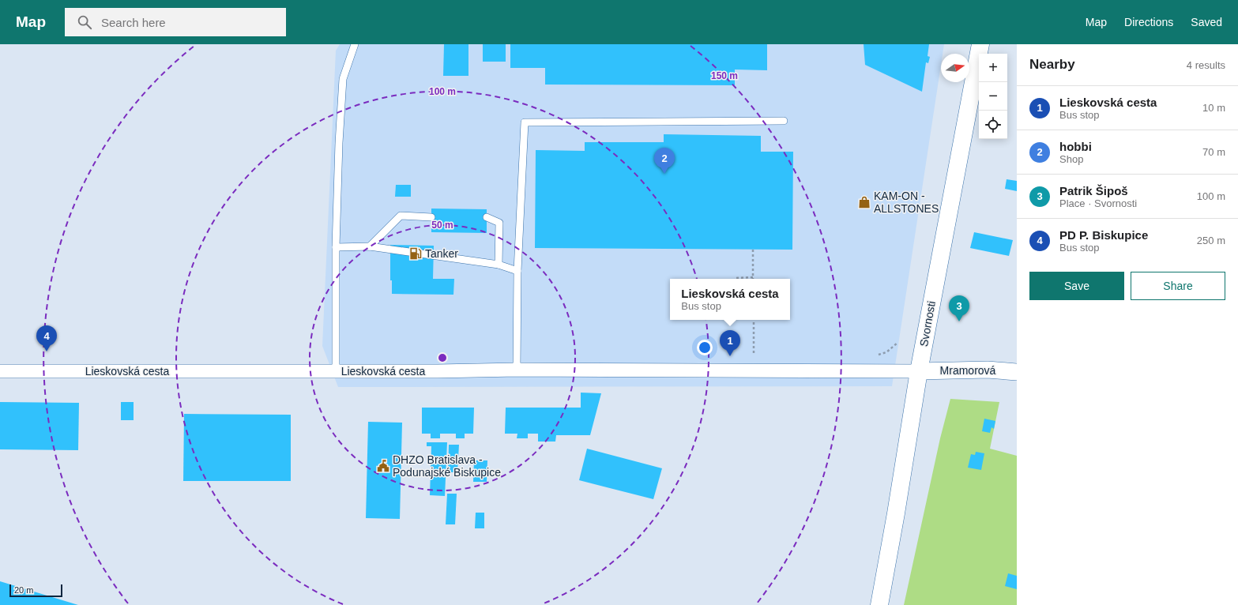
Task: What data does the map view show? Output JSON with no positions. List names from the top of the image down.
{
  "streets": {
    "main road": ["Svornosti"],
    "street": ["Mramorová", "Lieskovská cesta"]
  },
  "crossings": [
    ["Svornosti", "Mramorová"],
    ["Svornosti", "Lieskovská cesta"],
    ["Mramorová", "Lieskovská cesta"]
  ],
  "places": {
    "shop": ["KAM-ON - ALLSTONES"],
    "fuel station": ["Tanker"],
    "public building": ["DHZO Bratislava - Podunajské Biskupice"]
  },
  "scale_bar": "20 m",
  "north": "right",
  "page": {
    "header": "Map",
    "search": "Search here",
    "nav": ["Map", "Directions", "Saved"],
    "heading": ["Nearby", "4 results"],
    "map_buttons": ["+", "−"],
    "list": [
      {
        "mark": "1",
        "name": "Lieskovská cesta",
        "note": "Bus stop",
        "value": "10 m"
      },
      {
        "mark": "2",
        "name": "hobbi",
        "note": "Shop",
        "value": "70 m"
      },
      {
        "mark": "3",
        "name": "Patrik Šipoš",
        "note": "Place · Svornosti",
        "value": "100 m"
      },
      {
        "mark": "4",
        "name": "PD P. Biskupice",
        "note": "Bus stop",
        "value": "250 m"
      }
    ],
    "pins": [
      "2",
      "3",
      "4",
      "1"
    ],
    "buttons": ["Save", "Share"],
    "popup": ["Lieskovská cesta", "Bus stop"],
    "scale": "20 m"
  },
  "rings": ["150 m", "100 m", "50 m"]
}
